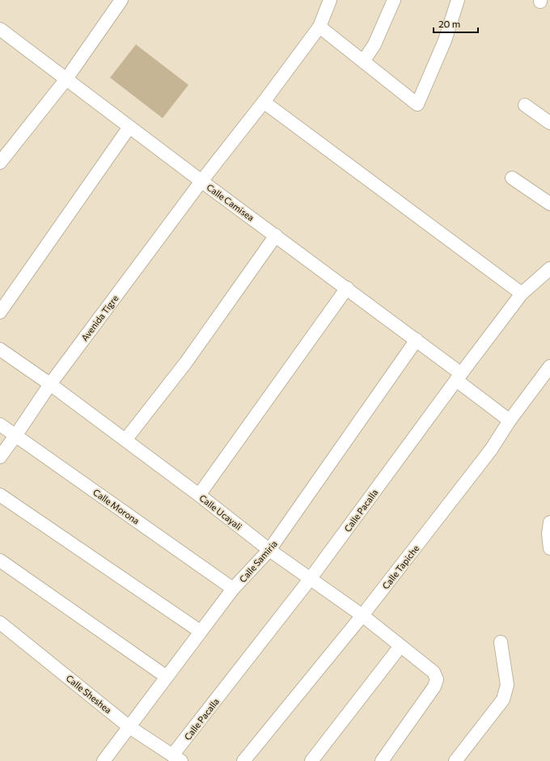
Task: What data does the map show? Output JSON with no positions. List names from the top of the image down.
{
  "streets": {
    "street": [
      "Calle Camisea",
      "Avenida Tigre",
      "Calle Morona",
      "Calle Pacalla",
      "Calle Ucayali",
      "Calle Samiria",
      "Calle Tapiche",
      "Calle Sheshea"
    ]
  },
  "crossings": [
    ["Calle Camisea", "Avenida Tigre"],
    ["Calle Camisea", "Calle Pacalla"],
    ["Calle Camisea", "Calle Samiria"],
    ["Calle Camisea", "Calle Tapiche"],
    ["Avenida Tigre", "Calle Morona"],
    ["Avenida Tigre", "Calle Ucayali"],
    ["Calle Morona", "Calle Samiria"],
    ["Calle Pacalla", "Calle Ucayali"],
    ["Calle Pacalla", "Calle Sheshea"],
    ["Calle Ucayali", "Calle Samiria"],
    ["Calle Ucayali", "Calle Tapiche"],
    ["Calle Samiria", "Calle Sheshea"]
  ],
  "scale_bar": "20 m"
}
